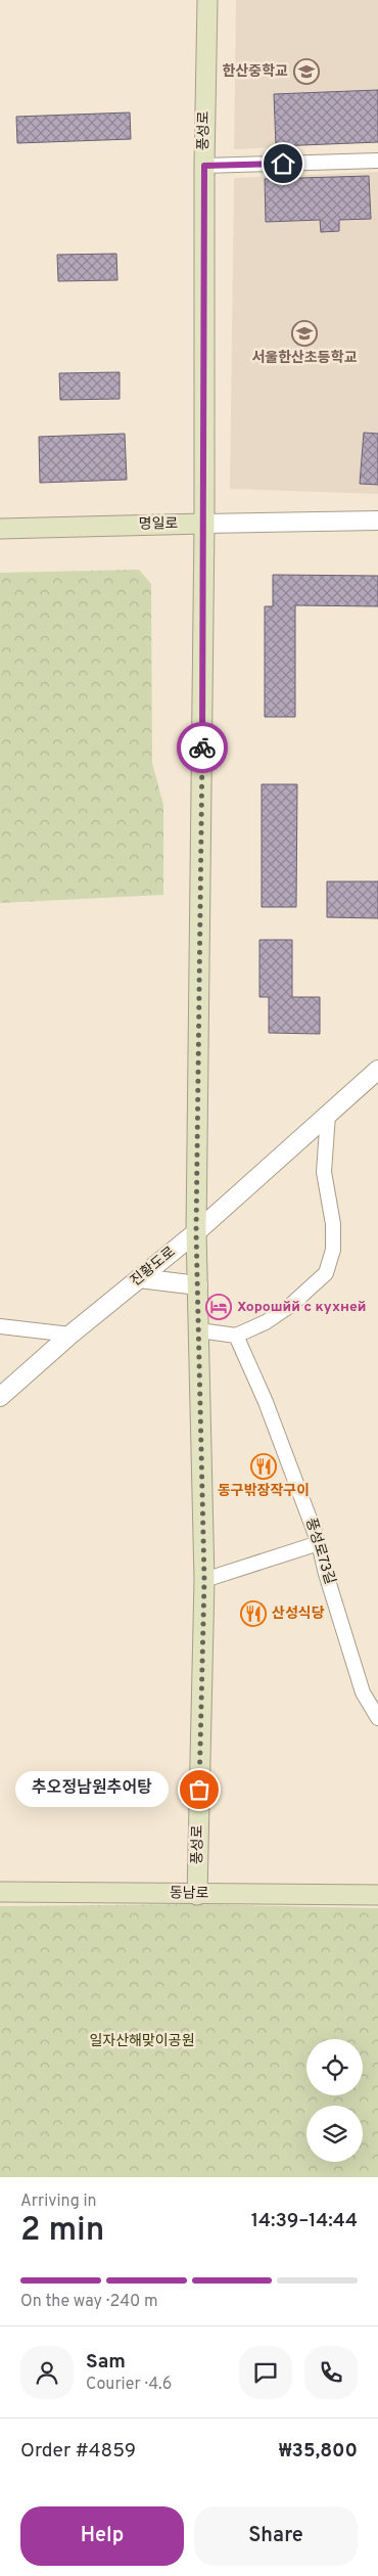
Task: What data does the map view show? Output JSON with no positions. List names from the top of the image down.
{
  "streets": {
    "main road": ["풍성로", "명일로", "동남로"],
    "street": ["진황도로", "풍성로73길"]
  },
  "crossings": [
    ["풍성로", "명일로"],
    ["풍성로", "진황도로"],
    ["풍성로", "동남로"]
  ],
  "parks": ["일자산해맞이공원"],
  "places": {
    "school or university": ["한산중학교", "서울한산초등학교"],
    "hotel": ["Хорошйй с кухней"],
    "restaurant": ["동구밖장작구이", "산성식당"],
    "other": ["추오정남원추어탕"]
  },
  "page": {
    "bubble": "추오정남원추어탕",
    "heading": ["2 min", "Arriving in", "14:39–14:44"],
    "panel": [
      "Sam",
      "Courier · 4.6",
      "Order #4859",
      "₩35,800"
    ],
    "bar": "On the way · 240 m",
    "buttons": ["Help", "Share"]
  }
}
